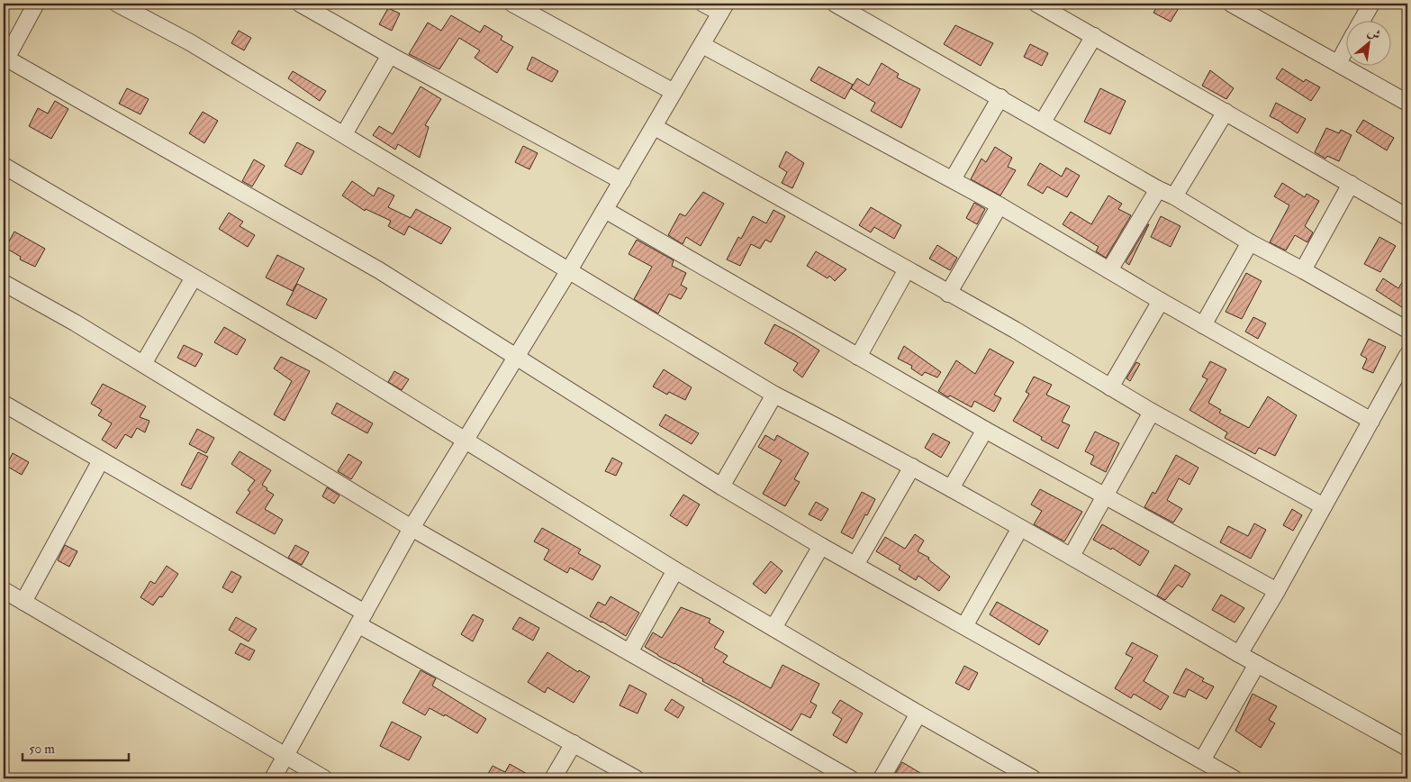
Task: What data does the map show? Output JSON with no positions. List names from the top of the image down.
{
  "scale_bar": "50 m",
  "north": "top right"
}
